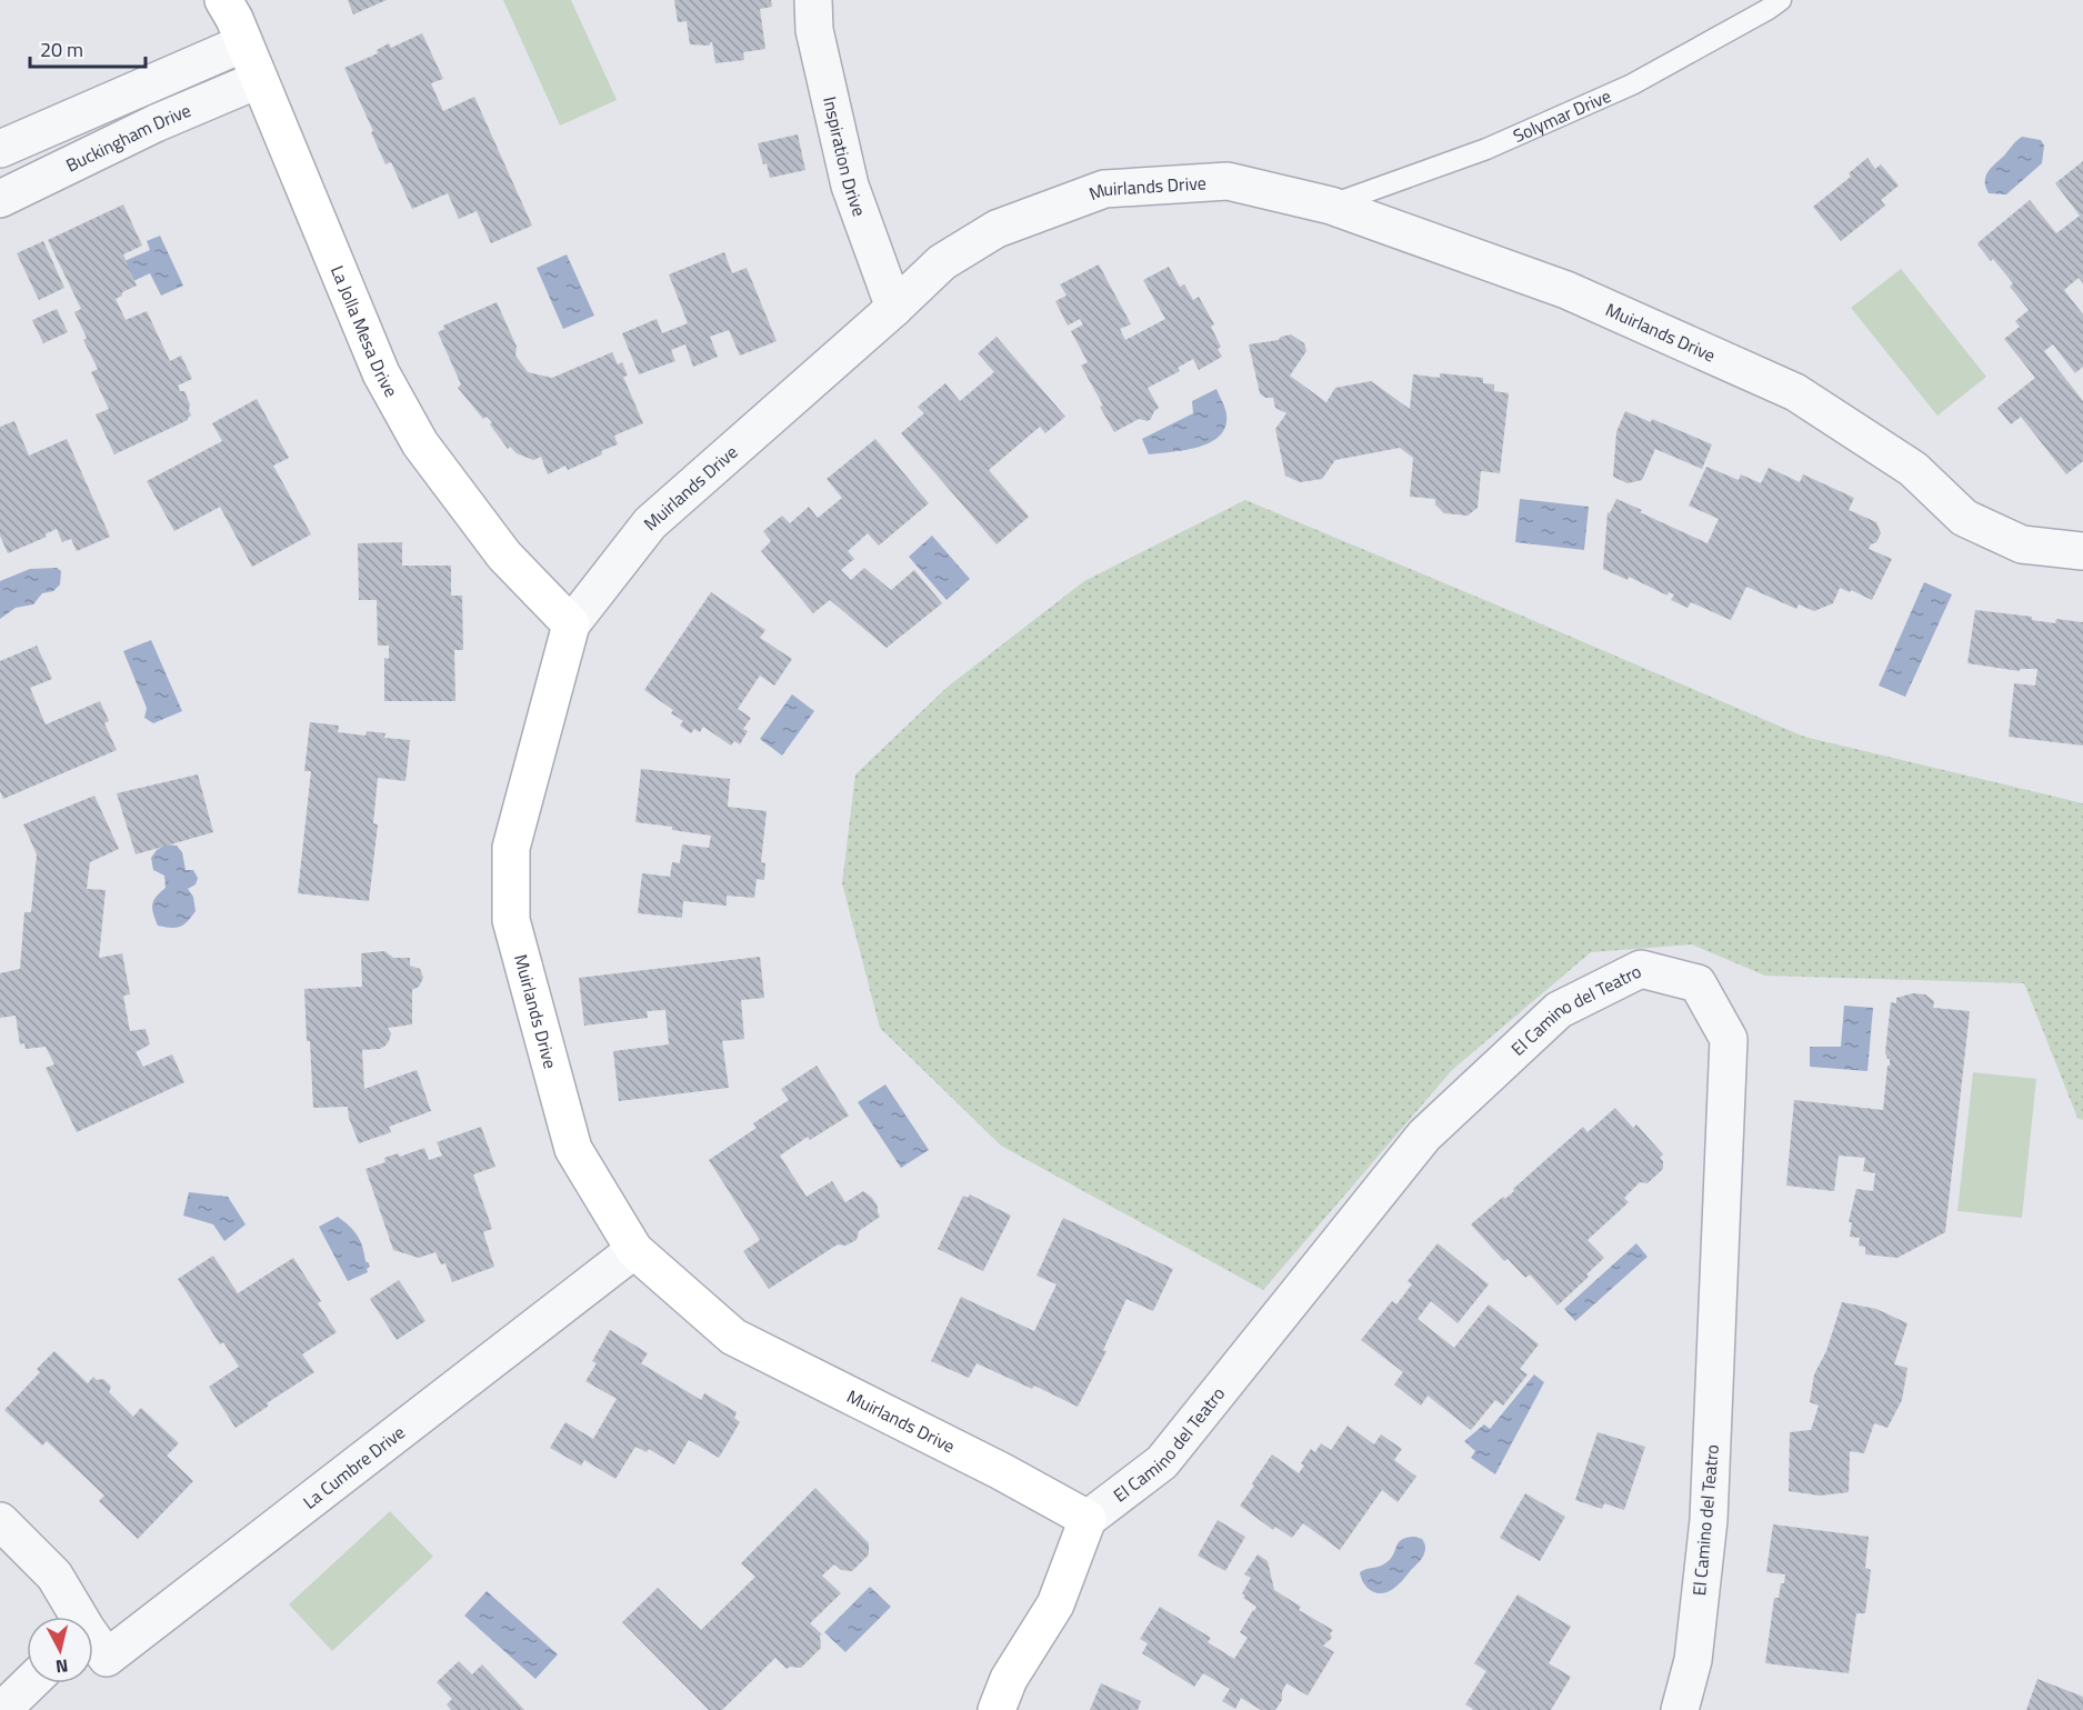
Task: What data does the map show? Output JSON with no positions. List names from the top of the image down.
{
  "streets": {
    "street": [
      "Buckingham Drive",
      "Inspiration Drive",
      "Muirlands Drive",
      "La Jolla Mesa Drive",
      "El Camino del Teatro",
      "La Cumbre Drive"
    ],
    "lane": ["Solymar Drive"]
  },
  "crossings": [
    ["Solymar Drive", "Muirlands Drive"],
    ["Buckingham Drive", "La Jolla Mesa Drive"],
    ["Inspiration Drive", "Muirlands Drive"],
    ["Muirlands Drive", "La Jolla Mesa Drive"],
    ["Muirlands Drive", "El Camino del Teatro"],
    ["Muirlands Drive", "La Cumbre Drive"]
  ],
  "scale_bar": "20 m",
  "north": "bottom"
}
